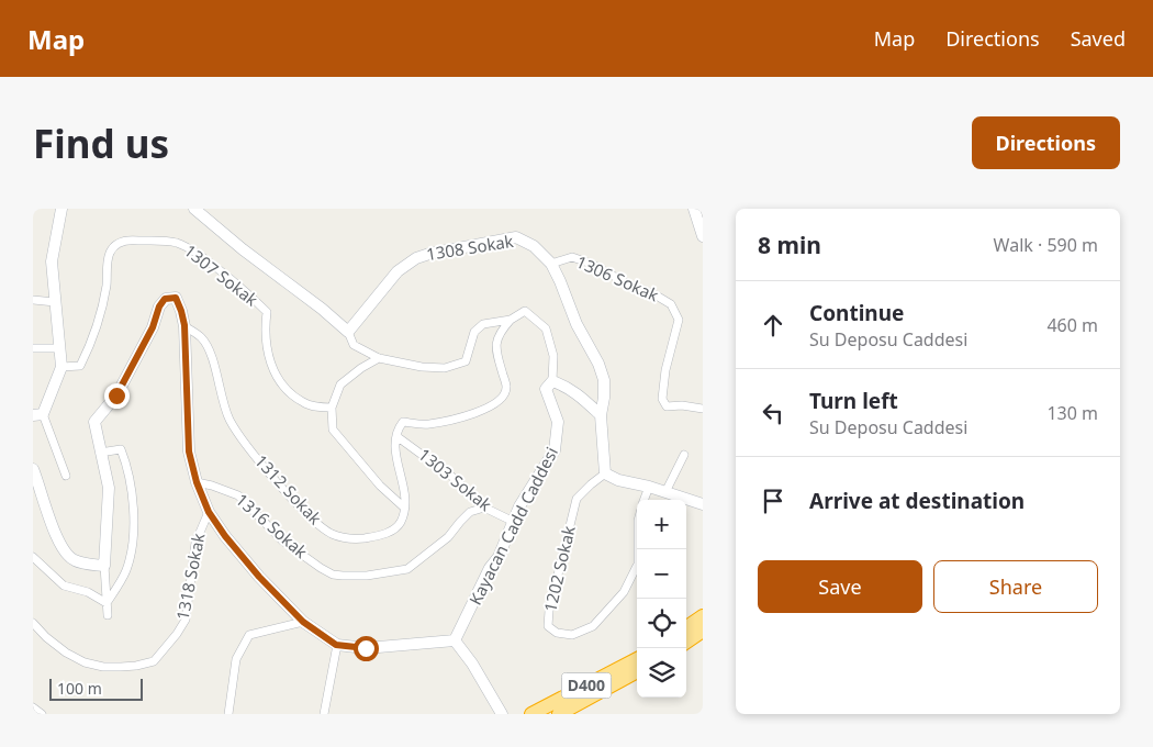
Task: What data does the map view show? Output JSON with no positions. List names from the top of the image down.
{
  "streets": {
    "highway": ["D400"],
    "street": [
      "1308 Sokak",
      "1307 Sokak",
      "1306 Sokak",
      "1303 Sokak",
      "1312 Sokak",
      "1316 Sokak",
      "Kayacan Cadd Caddesi",
      "1202 Sokak",
      "1318 Sokak"
    ]
  },
  "crossings": [
    ["1308 Sokak", "1306 Sokak"],
    ["1303 Sokak", "1316 Sokak"],
    ["1303 Sokak", "Kayacan Cadd Caddesi"]
  ],
  "scale_bar": "100 m",
  "page": {
    "header": "Map",
    "nav": ["Map", "Directions", "Saved"],
    "buttons": [
      "Directions",
      ["Save", "Share"]
    ],
    "title": "Find us",
    "heading": ["8 min", "Walk · 590 m"],
    "list": [
      ["Continue", "Su Deposu Caddesi", "460 m"],
      ["Turn left", "Su Deposu Caddesi", "130 m"],
      "Arrive at destination"
    ],
    "map_buttons": ["+", "−"],
    "scale": "100 m"
  }
}
